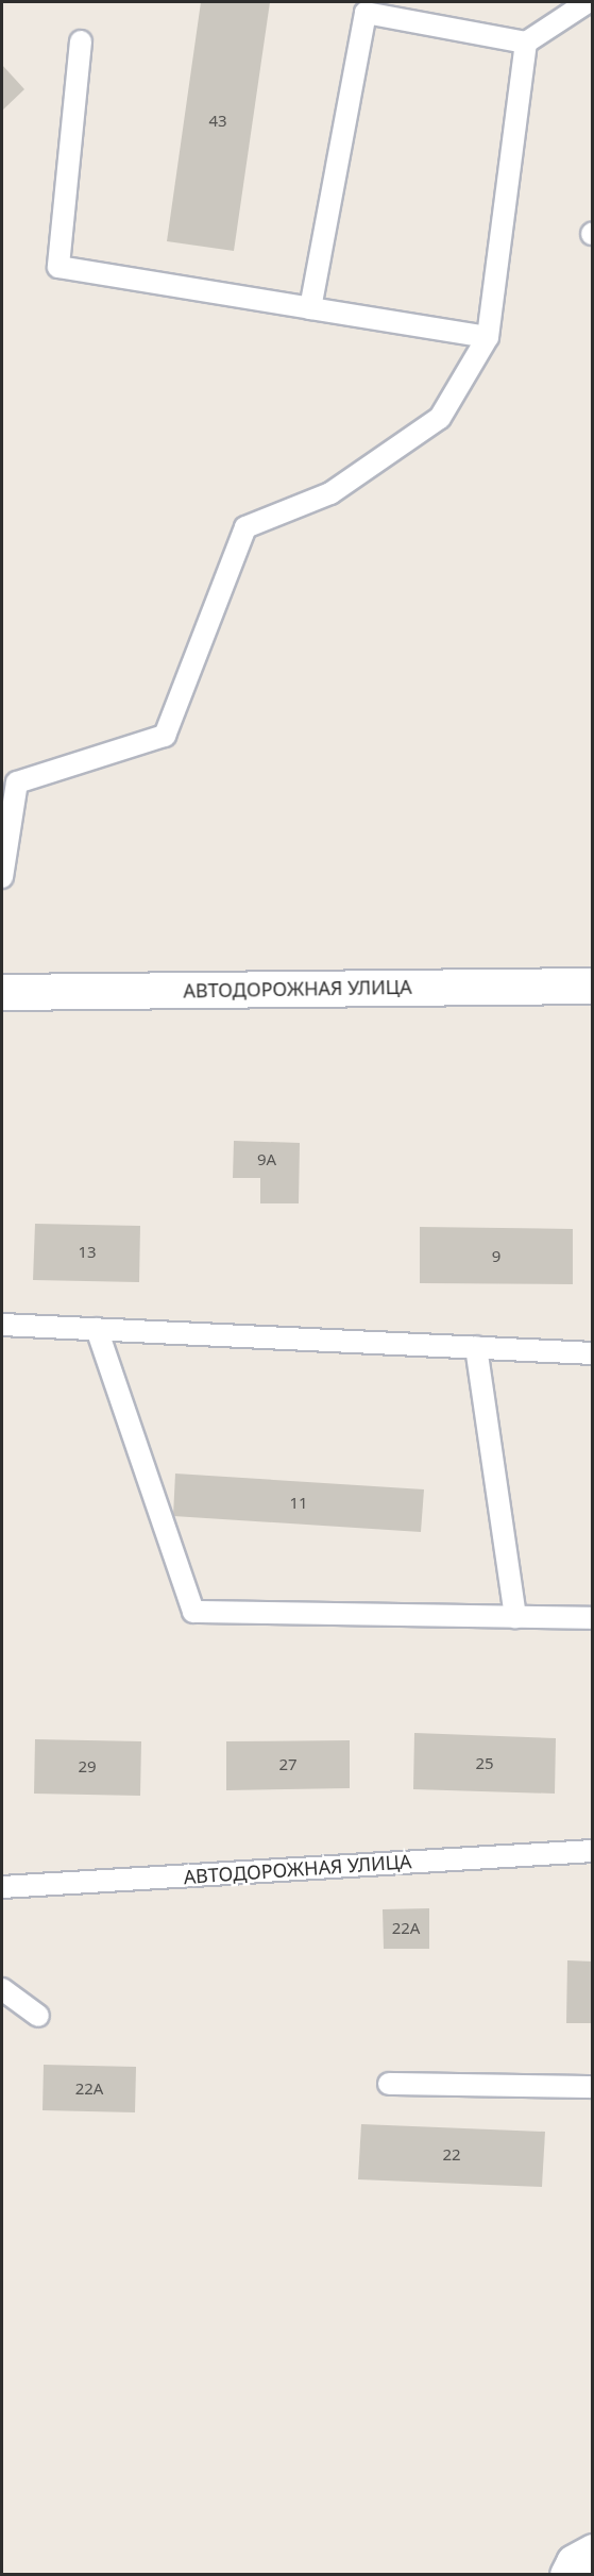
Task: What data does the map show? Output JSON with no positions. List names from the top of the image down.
{
  "streets": {
    "main road": ["АВТОДОРОЖНАЯ УЛИЦА"]
  },
  "house_numbers": [
    "43",
    "9А",
    "13",
    "9",
    "11",
    "25",
    "27",
    "29",
    "22А",
    "22А",
    "22"
  ]
}
